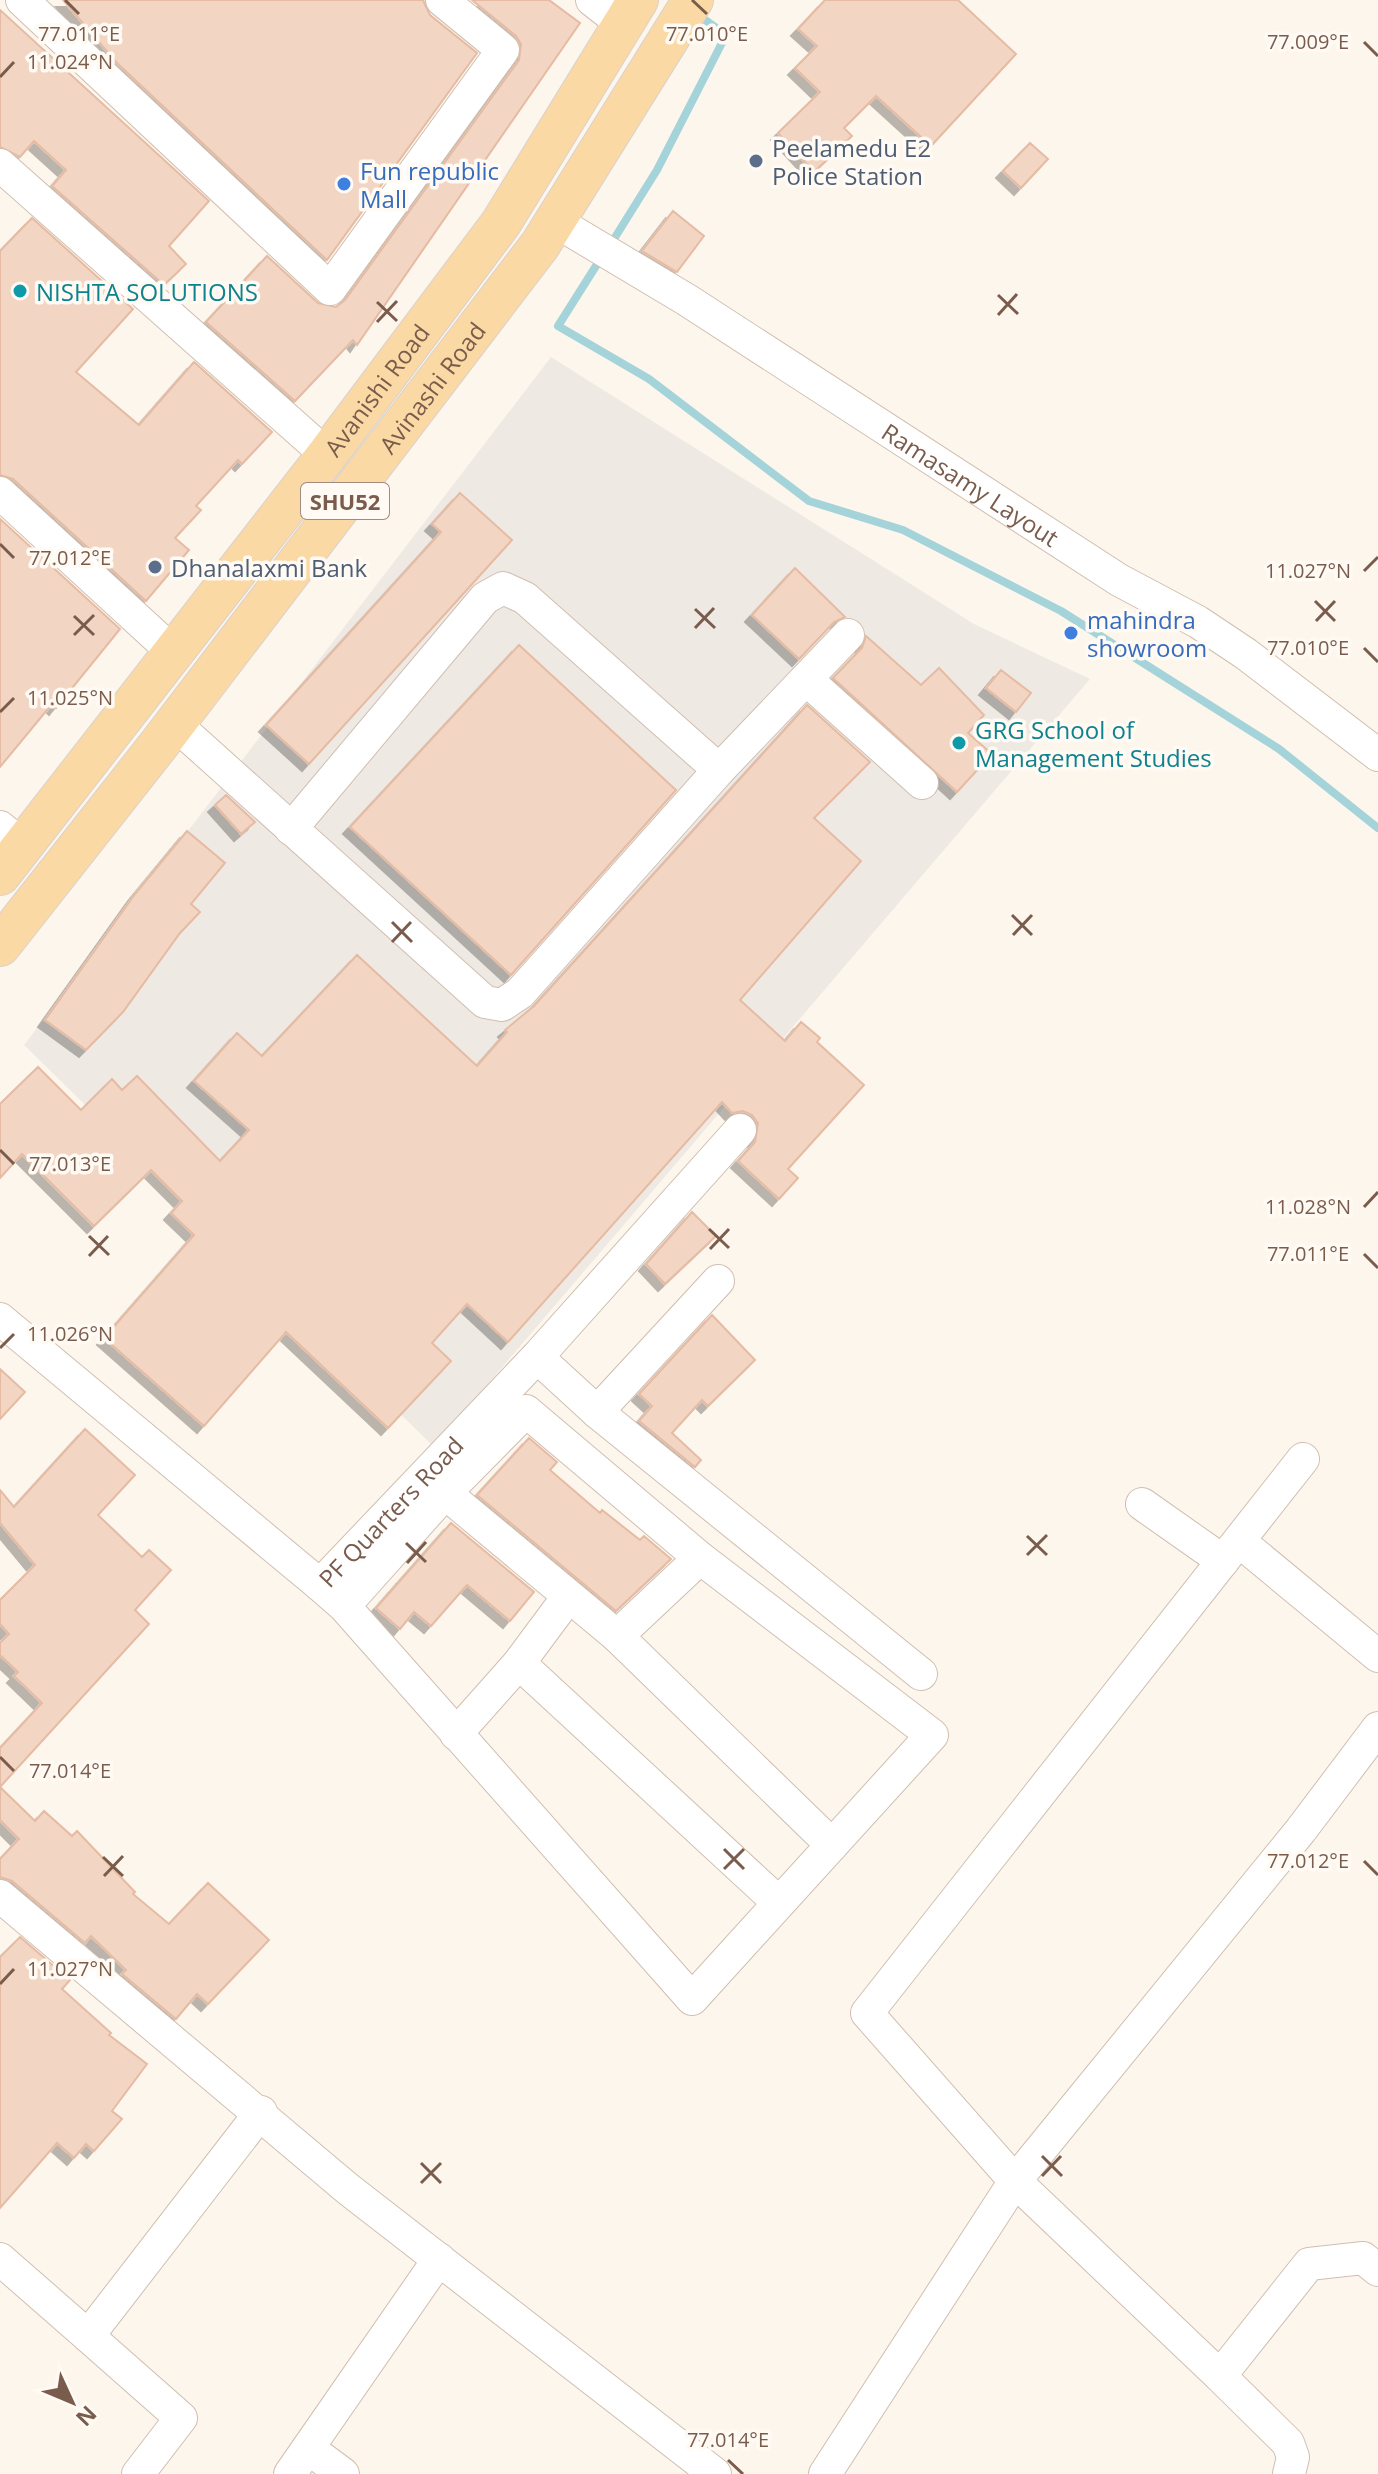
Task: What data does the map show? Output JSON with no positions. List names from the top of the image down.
{
  "streets": {
    "main road": ["Avinashi Road", "Avanishi Road", "SHU52"],
    "street": ["Ramasamy Layout", "PF Quarters Road"]
  },
  "crossings": [
    ["Avinashi Road", "Ramasamy Layout"]
  ],
  "places": [
    "Peelamedu E2 Police Station",
    "Fun republic Mall",
    "NISHTA SOLUTIONS",
    "Dhanalaxmi Bank",
    "mahindra showroom",
    "GRG School of Management Studies"
  ],
  "north": "bottom right",
  "coordinates": [
    "77.011°E",
    "77.010°E",
    "77.009°E",
    "11.024°N",
    "77.012°E",
    "11.027°N",
    "11.025°N",
    "77.013°E",
    "11.028°N",
    "11.026°N",
    "77.014°E"
  ]
}
